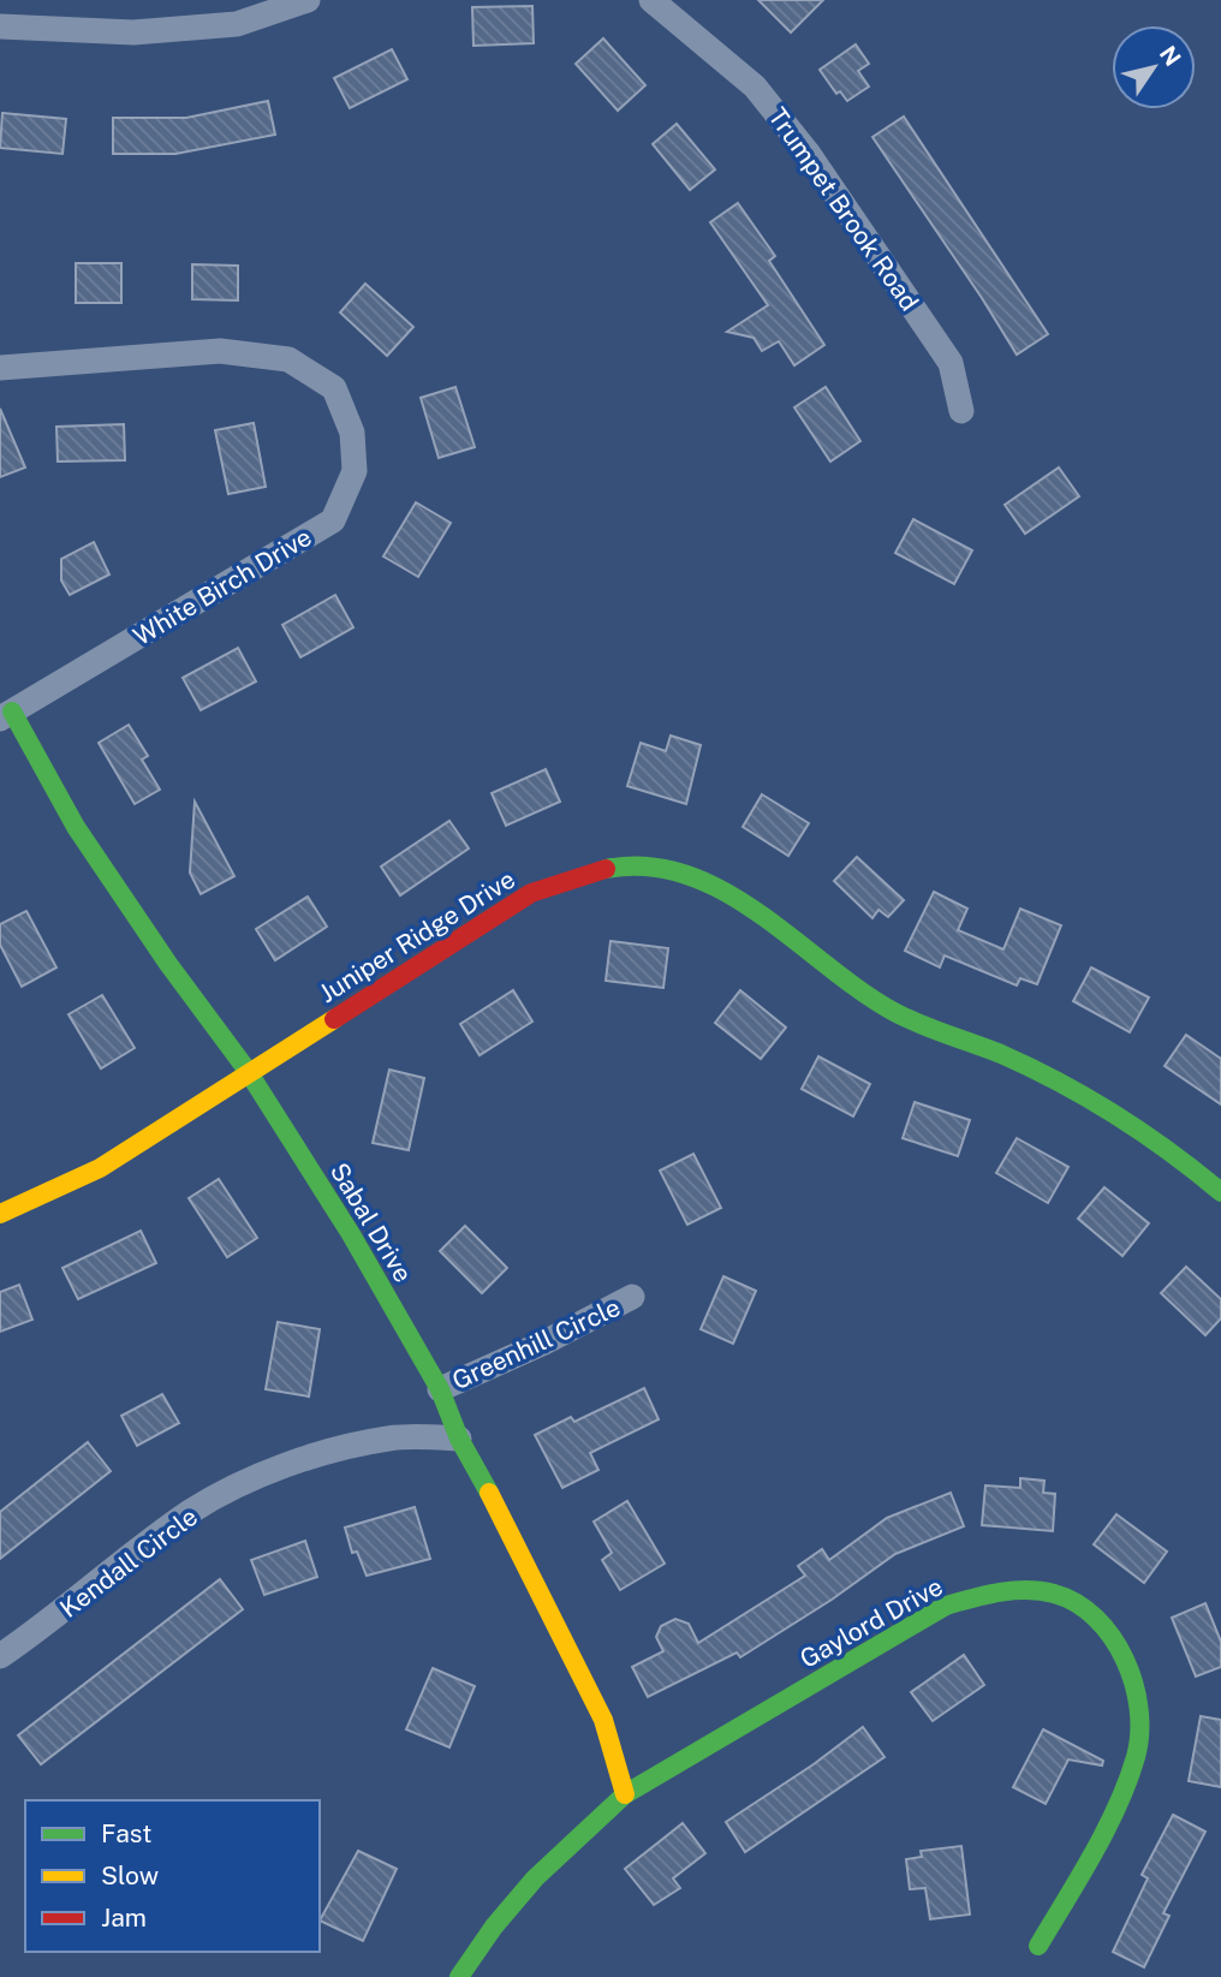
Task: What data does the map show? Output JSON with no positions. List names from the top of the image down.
{
  "streets": {
    "street": [
      "Trumpet Brook Road",
      "White Birch Drive",
      "Juniper Ridge Drive",
      "Sabal Drive",
      "Greenhill Circle",
      "Kendall Circle",
      "Gaylord Drive"
    ]
  },
  "crossings": [
    ["White Birch Drive", "Sabal Drive"],
    ["Juniper Ridge Drive", "Sabal Drive"],
    ["Sabal Drive", "Greenhill Circle"],
    ["Sabal Drive", "Kendall Circle"],
    ["Sabal Drive", "Gaylord Drive"]
  ],
  "legend": ["Fast", "Slow", "Jam"],
  "north": "top right"
}
